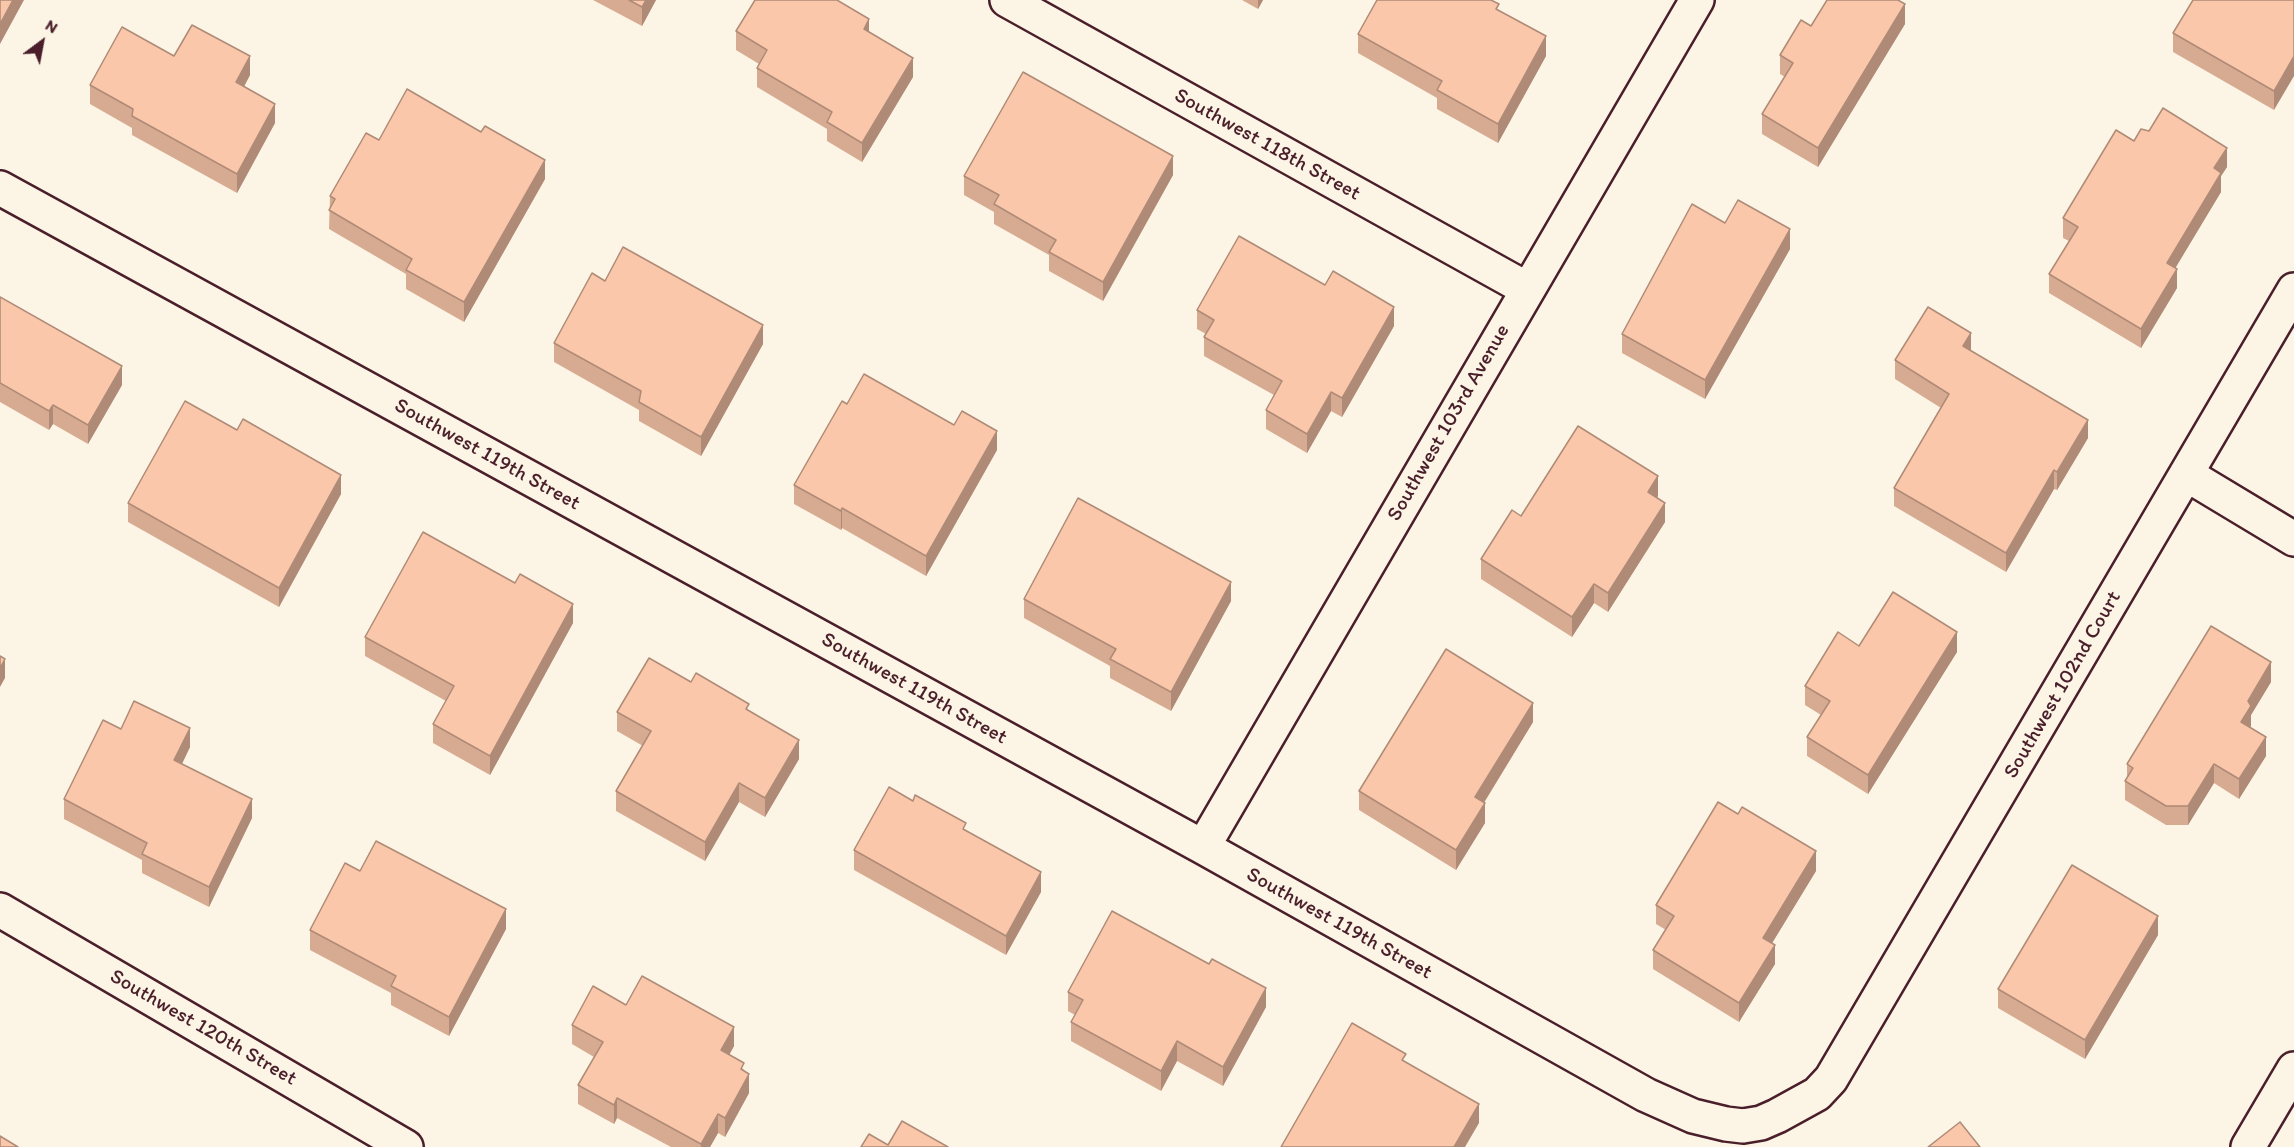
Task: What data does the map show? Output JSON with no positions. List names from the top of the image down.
{
  "streets": {
    "street": [
      "Southwest 118th Street",
      "Southwest 103rd Avenue",
      "Southwest 119th Street",
      "Southwest 102nd Court",
      "Southwest 120th Street"
    ]
  },
  "crossings": [
    ["Southwest 118th Street", "Southwest 103rd Avenue"],
    ["Southwest 103rd Avenue", "Southwest 119th Street"],
    ["Southwest 119th Street", "Southwest 102nd Court"]
  ],
  "north": "top right"
}
